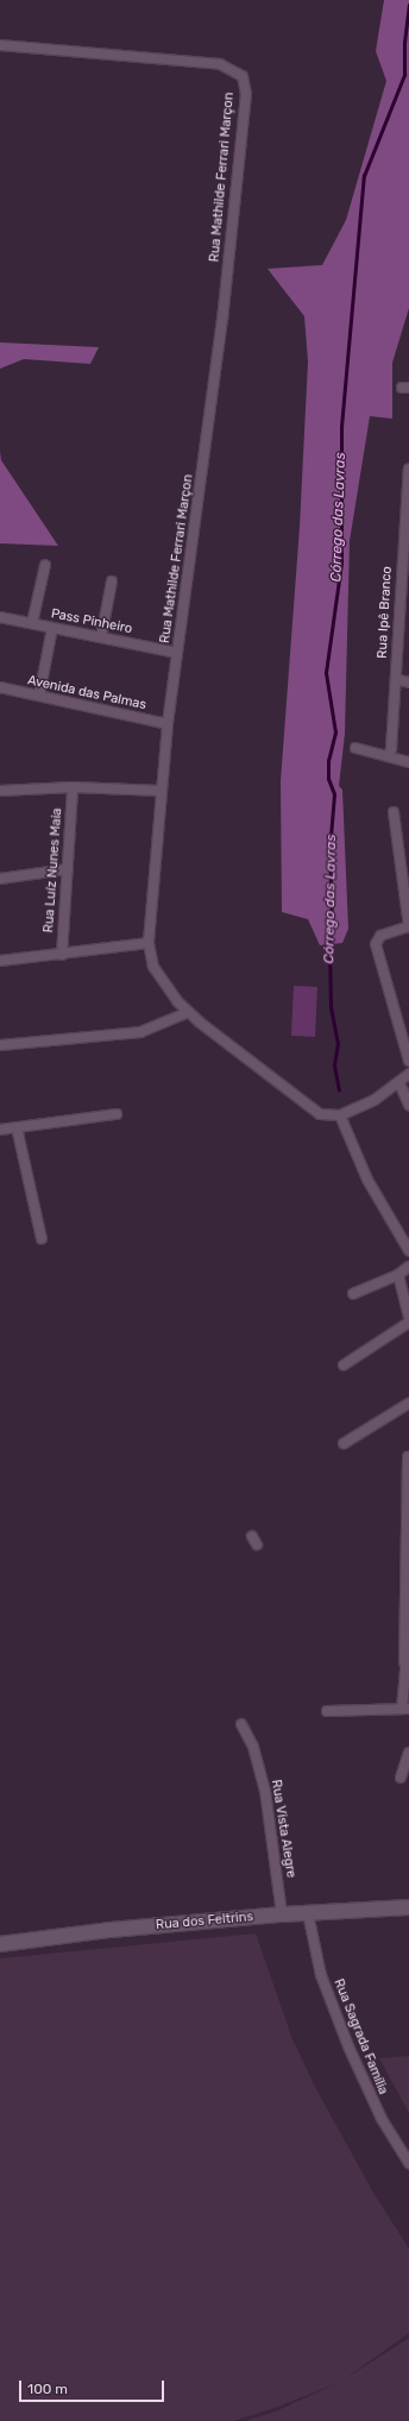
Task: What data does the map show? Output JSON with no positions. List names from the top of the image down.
{
  "streets": {
    "street": [
      "Rua Mathilde Ferrari Marçon",
      "Rua Ipê Branco",
      "Pass Pinheiro",
      "Avenida das Palmas",
      "Rua Luíz Nunes Maia",
      "Rua Vista Alegre",
      "Rua dos Feltrins",
      "Rua Sagrada Família"
    ]
  },
  "crossings": [
    ["Rua Mathilde Ferrari Marçon", "Pass Pinheiro"],
    ["Rua Mathilde Ferrari Marçon", "Avenida das Palmas"],
    ["Rua Vista Alegre", "Rua dos Feltrins"],
    ["Rua dos Feltrins", "Rua Sagrada Família"]
  ],
  "water": ["Córrego das Lavras"],
  "scale_bar": "100 m"
}
